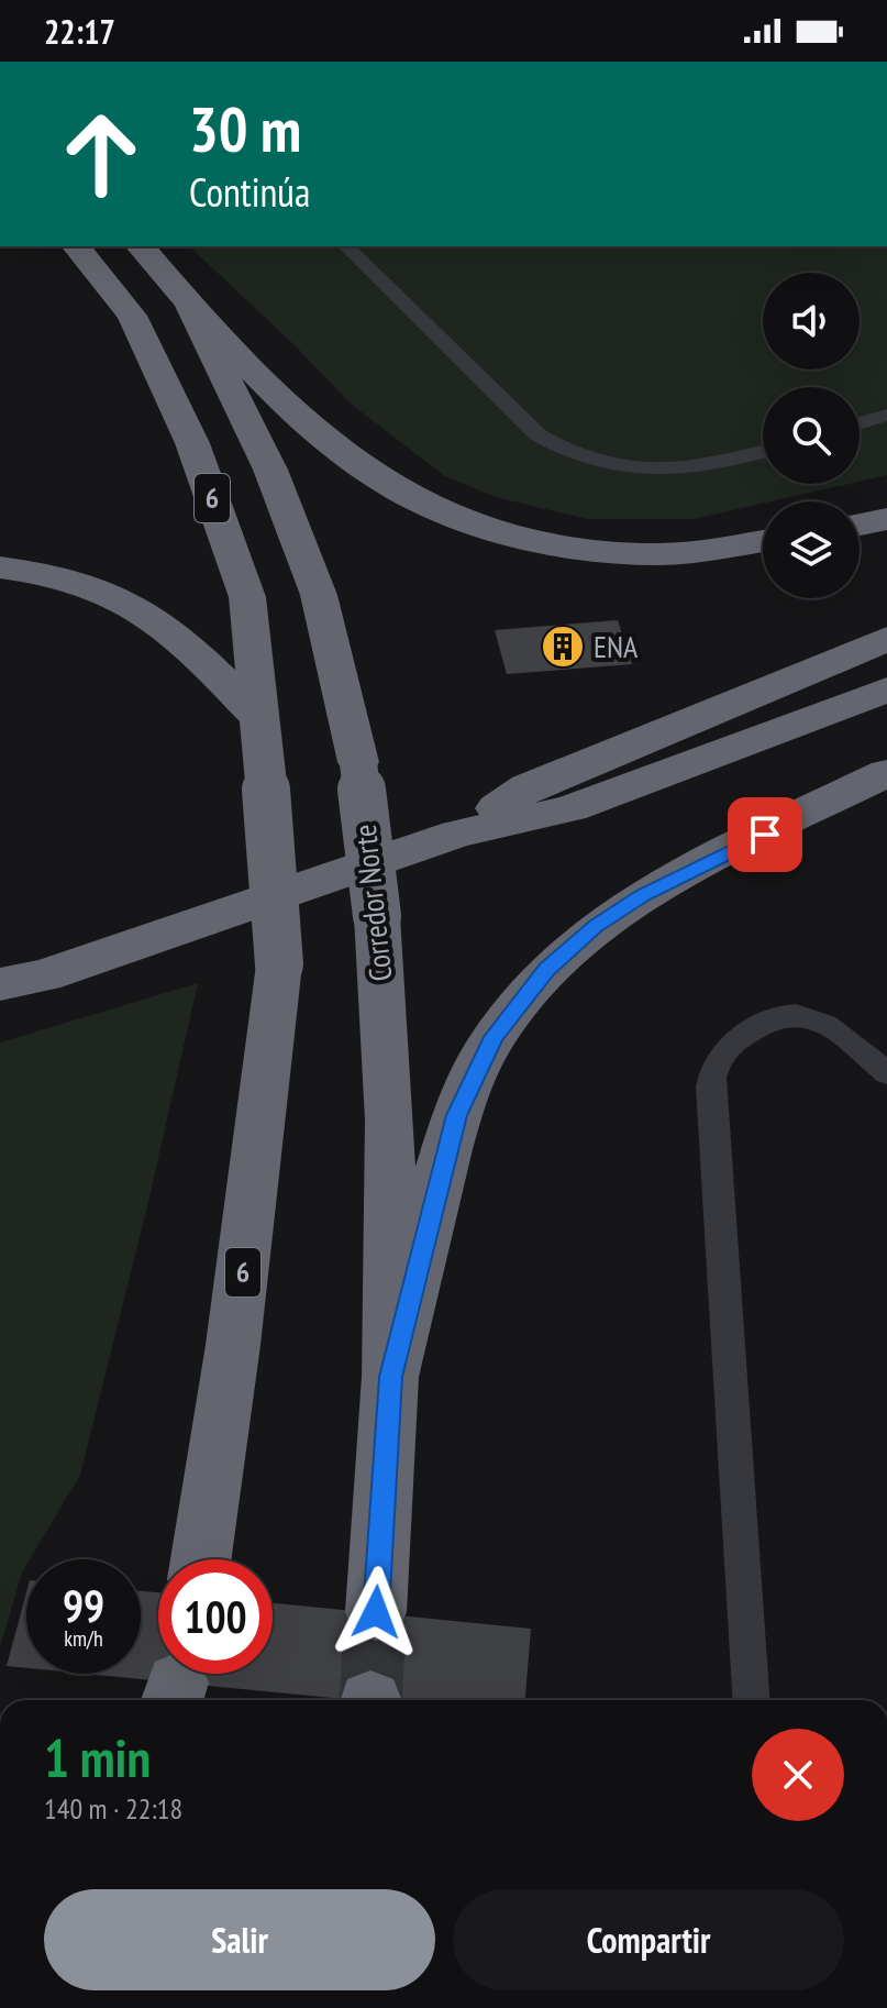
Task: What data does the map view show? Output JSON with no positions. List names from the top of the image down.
{
  "streets": {
    "highway": ["6", "Corredor Norte"]
  },
  "places": {
    "building": ["ENA"]
  },
  "page": {
    "status": "22:17",
    "turn": ["30 m", "Continúa"],
    "speed": "99 km/h",
    "limit": "100",
    "heading": ["1 min", "140 m · 22:18"],
    "buttons": ["Salir", "Compartir"]
  }
}
